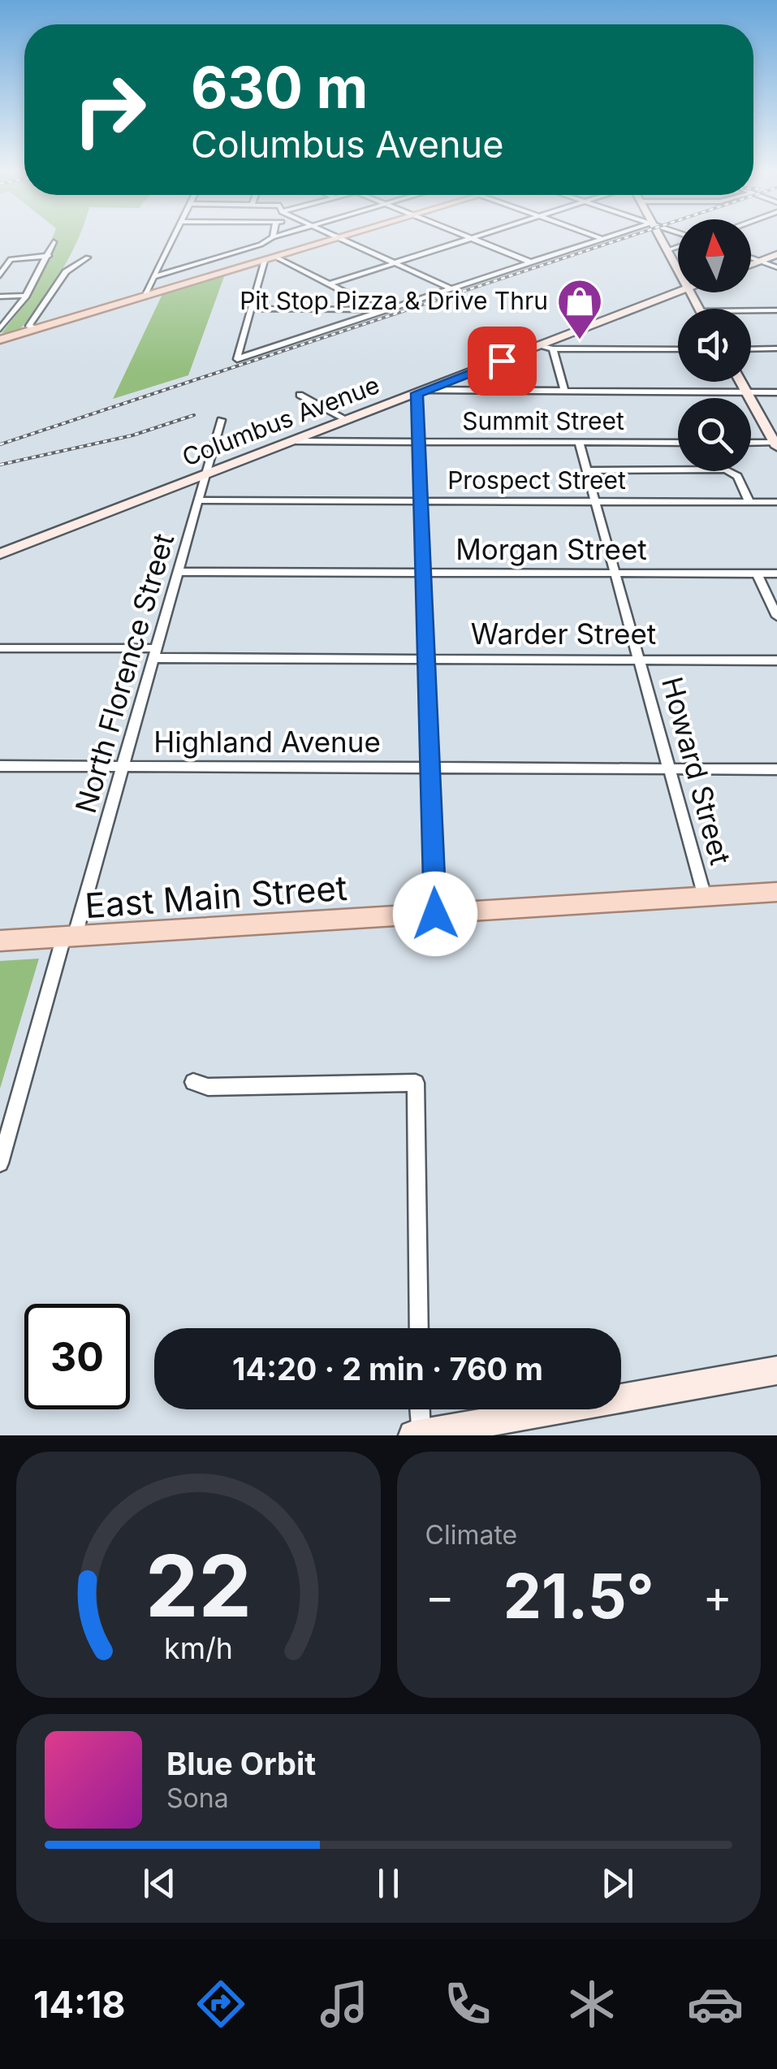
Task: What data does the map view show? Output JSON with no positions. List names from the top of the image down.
{
  "streets": {
    "main road": ["East Main Street"],
    "street": [
      "Columbus Avenue",
      "Summit Street",
      "Prospect Street",
      "Morgan Street",
      "Warder Street",
      "North Florence Street",
      "Highland Avenue",
      "Howard Street"
    ]
  },
  "crossings": [
    ["Columbus Avenue", "Summit Street"],
    ["Columbus Avenue", "North Florence Street"],
    ["Summit Street", "Howard Street"],
    ["Prospect Street", "North Florence Street"],
    ["Prospect Street", "Howard Street"],
    ["Morgan Street", "North Florence Street"],
    ["Morgan Street", "Howard Street"],
    ["Warder Street", "North Florence Street"],
    ["Warder Street", "Howard Street"],
    ["North Florence Street", "Highland Avenue"],
    ["North Florence Street", "East Main Street"],
    ["Highland Avenue", "Howard Street"],
    ["Howard Street", "East Main Street"]
  ],
  "places": {
    "shop": ["Pit Stop Pizza & Drive Thru"]
  },
  "north": "top",
  "page": {
    "turn": ["630 m", "Columbus Avenue"],
    "limit": "30",
    "trip": "14:20 · 2 min · 760 m",
    "tile": "Climate",
    "heat": ["−", "21.5°", "+"],
    "song": ["Blue Orbit", "Sona"],
    "tabs": "14:18",
    "gauge": ["22", "km/h"]
  }
}
